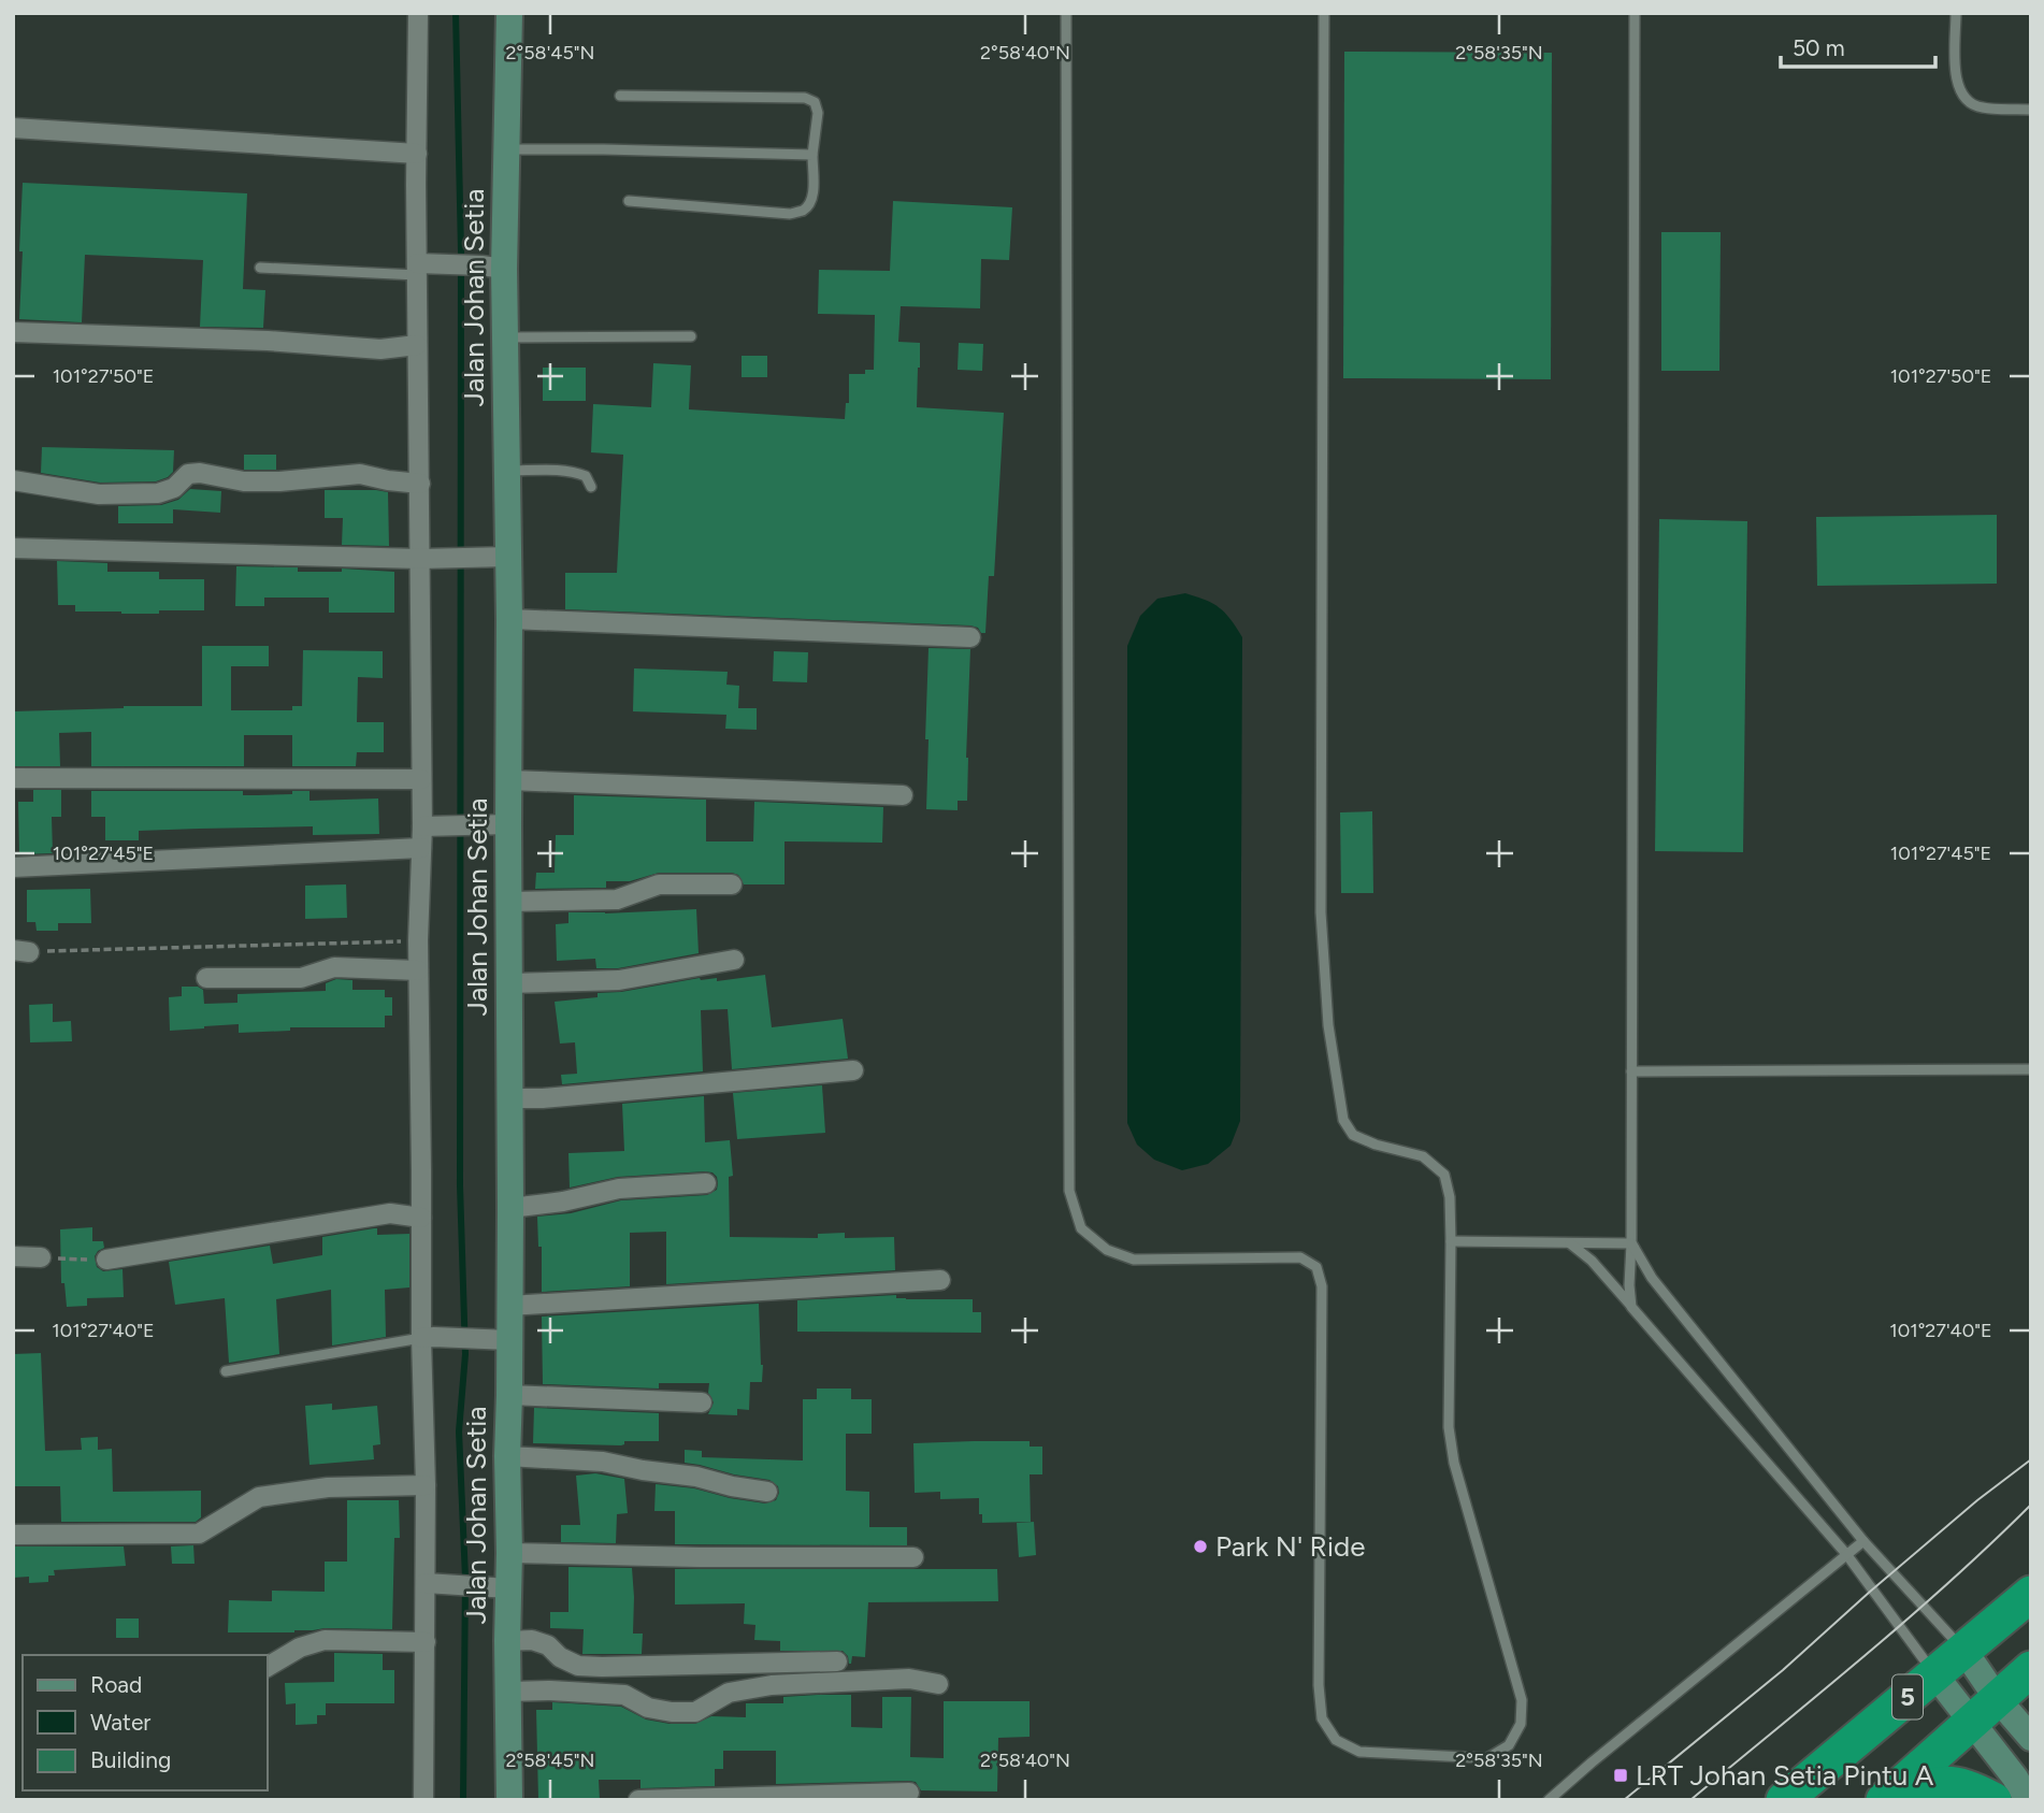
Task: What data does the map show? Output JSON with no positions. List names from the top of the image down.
{
  "streets": {
    "highway": ["5"],
    "main road": ["Jalan Johan Setia"]
  },
  "places": {
    "other": ["Park N' Ride"],
    "transit": ["LRT Johan Setia Pintu A"]
  },
  "legend": ["Road", "Water", "Building"],
  "scale_bar": "50 m",
  "coordinates": [
    "2°58'45\"N",
    "2°58'40\"N",
    "2°58'35\"N",
    "101°27'50\"E",
    "101°27'45\"E",
    "101°27'40\"E"
  ]
}
